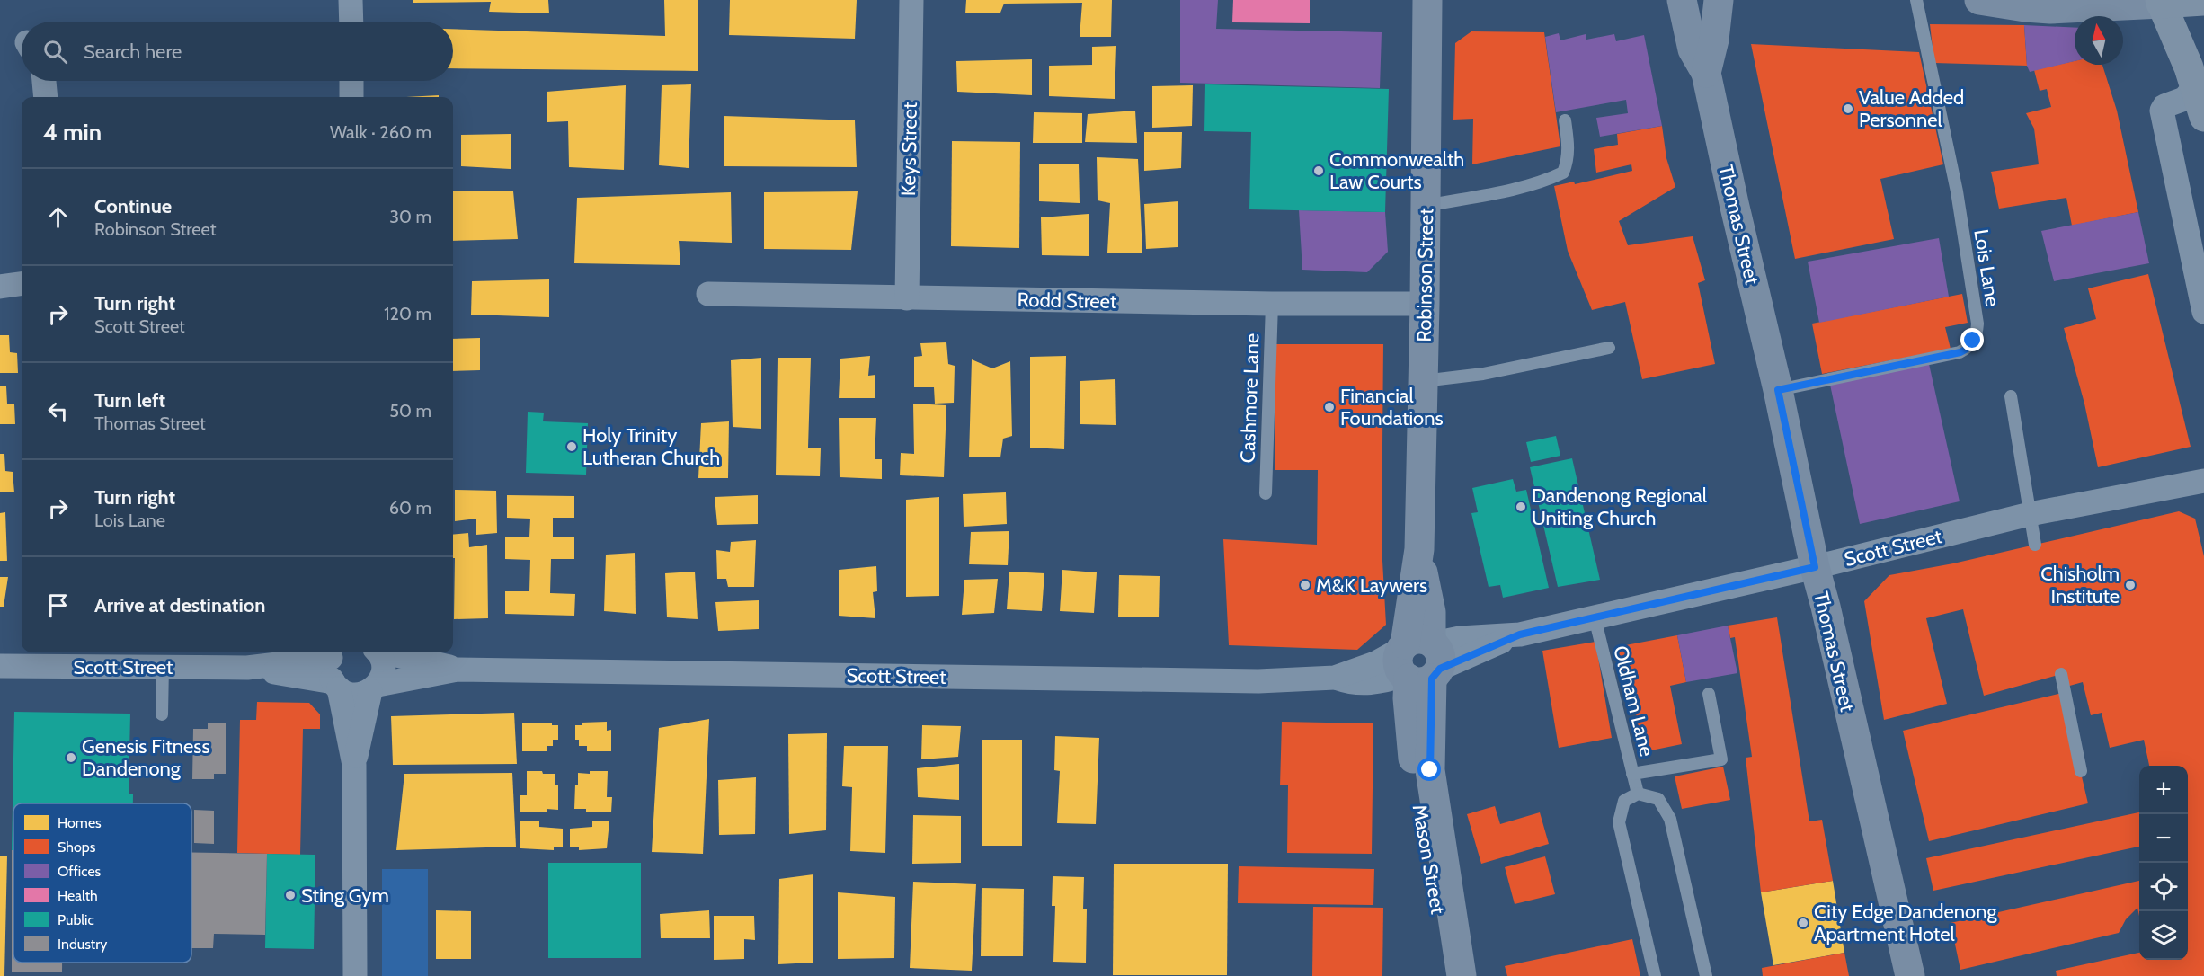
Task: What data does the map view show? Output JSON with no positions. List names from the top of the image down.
{
  "streets": {
    "street": [
      "Keys Street",
      "Thomas Street",
      "Robinson Street",
      "Rodd Street",
      "Scott Street",
      "Mason Street"
    ],
    "lane": ["Lois Lane", "Cashmore Lane", "Oldham Lane"]
  },
  "crossings": [
    ["Keys Street", "Rodd Street"],
    ["Thomas Street", "Lois Lane"],
    ["Thomas Street", "Scott Street"],
    ["Robinson Street", "Rodd Street"],
    ["Robinson Street", "Scott Street"],
    ["Robinson Street", "Mason Street"],
    ["Rodd Street", "Cashmore Lane"],
    ["Scott Street", "Oldham Lane"],
    ["Scott Street", "Mason Street"]
  ],
  "places": [
    "Value Added Personnel",
    "Commonwealth Law Courts",
    "Financial Foundations",
    "Holy Trinity Lutheran Church",
    "Dandenong Regional Uniting Church",
    "M&K Laywers",
    "Chisholm Institute",
    "Genesis Fitness Dandenong",
    "Sting Gym",
    "City Edge Dandenong Apartment Hotel"
  ],
  "legend": [
    "Homes",
    "Shops",
    "Offices",
    "Health",
    "Public",
    "Industry"
  ],
  "north": "top",
  "page": {
    "search": "Search here",
    "heading": ["4 min", "Walk · 260 m"],
    "list": [
      ["Continue", "Robinson Street", "30 m"],
      ["Turn right", "Scott Street", "120 m"],
      ["Turn left", "Thomas Street", "50 m"],
      ["Turn right", "Lois Lane", "60 m"],
      "Arrive at destination"
    ],
    "map_buttons": ["+", "−"]
  }
}
